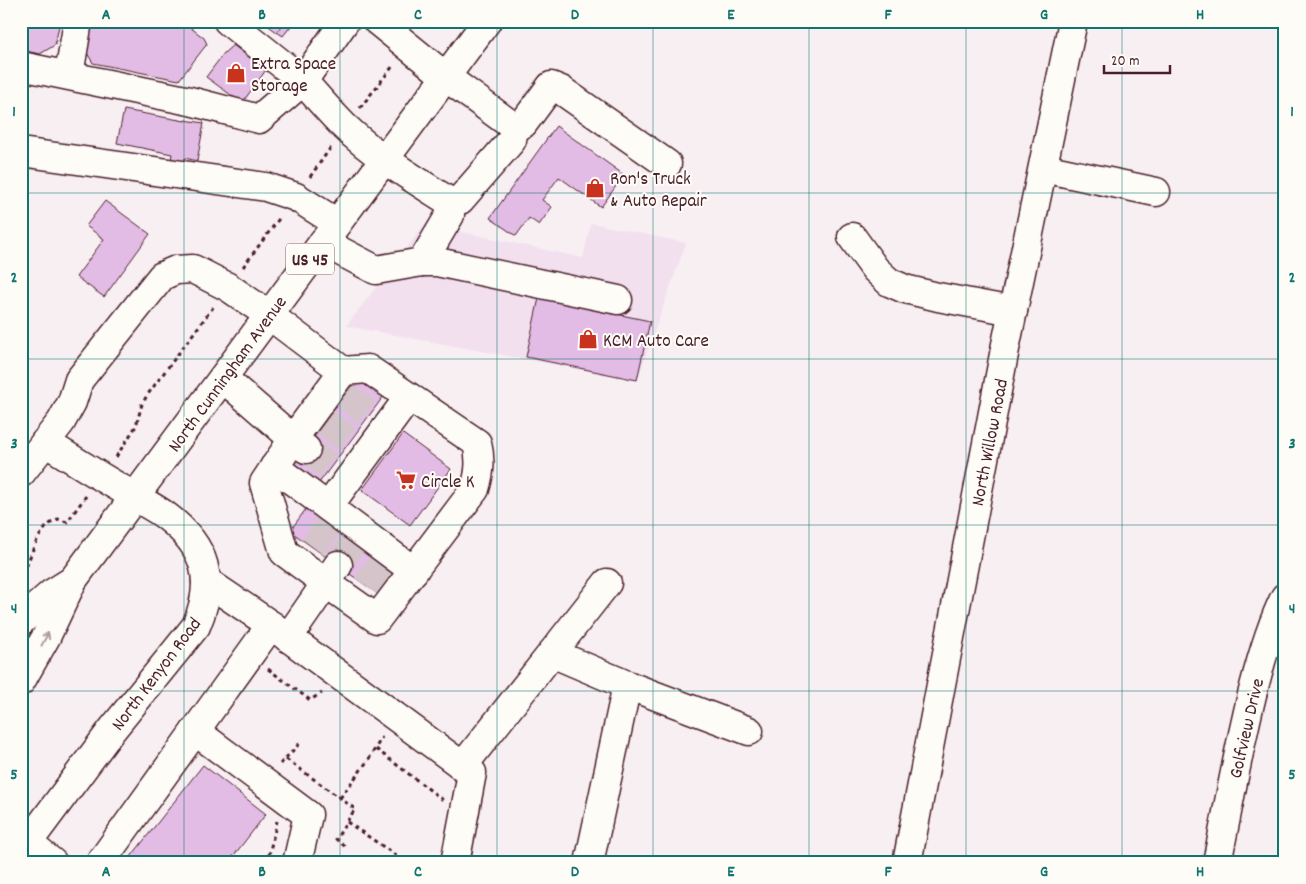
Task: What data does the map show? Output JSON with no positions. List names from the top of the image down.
{
  "streets": {
    "street": [
      "US 45",
      "North Cunningham Avenue",
      "North Willow Road",
      "North Kenyon Road",
      "Golfview Drive"
    ]
  },
  "crossings": [
    ["North Cunningham Avenue", "North Kenyon Road"]
  ],
  "places": {
    "shop": ["Extra Space Storage", "Ron's Truck & Auto Repair", "KCM Auto Care"],
    "supermarket": ["Circle K"]
  },
  "scale_bar": "20 m",
  "grid": {
    "columns": [
      "A",
      "B",
      "C",
      "D",
      "E",
      "F",
      "G",
      "H"
    ],
    "rows": [
      "1",
      "2",
      "3",
      "4",
      "5"
    ]
  }
}
